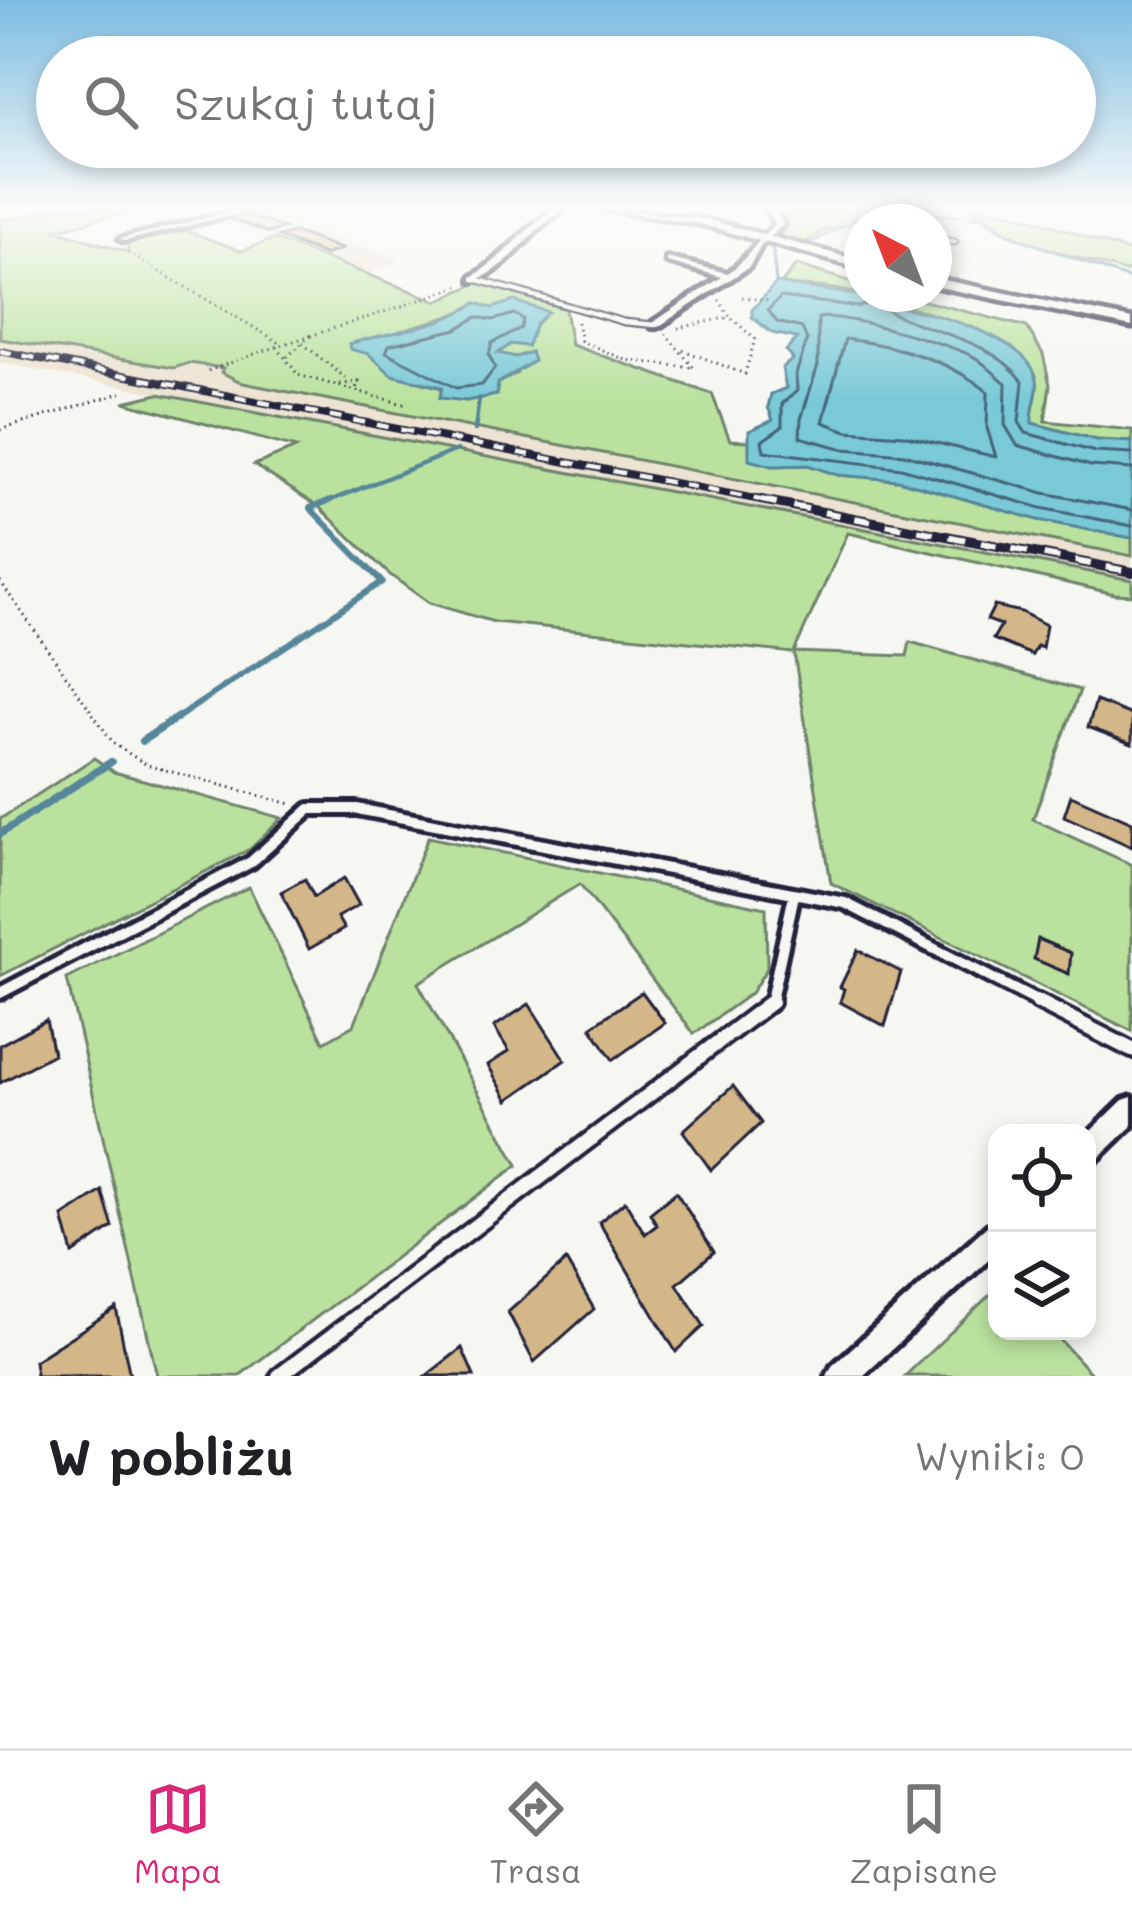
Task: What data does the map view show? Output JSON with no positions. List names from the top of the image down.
{
  "north": "top left",
  "page": {
    "search": "Szukaj tutaj",
    "heading": ["W pobliżu", "Wyniki: 0"],
    "nav": ["Mapa", "Trasa", "Zapisane"]
  }
}
